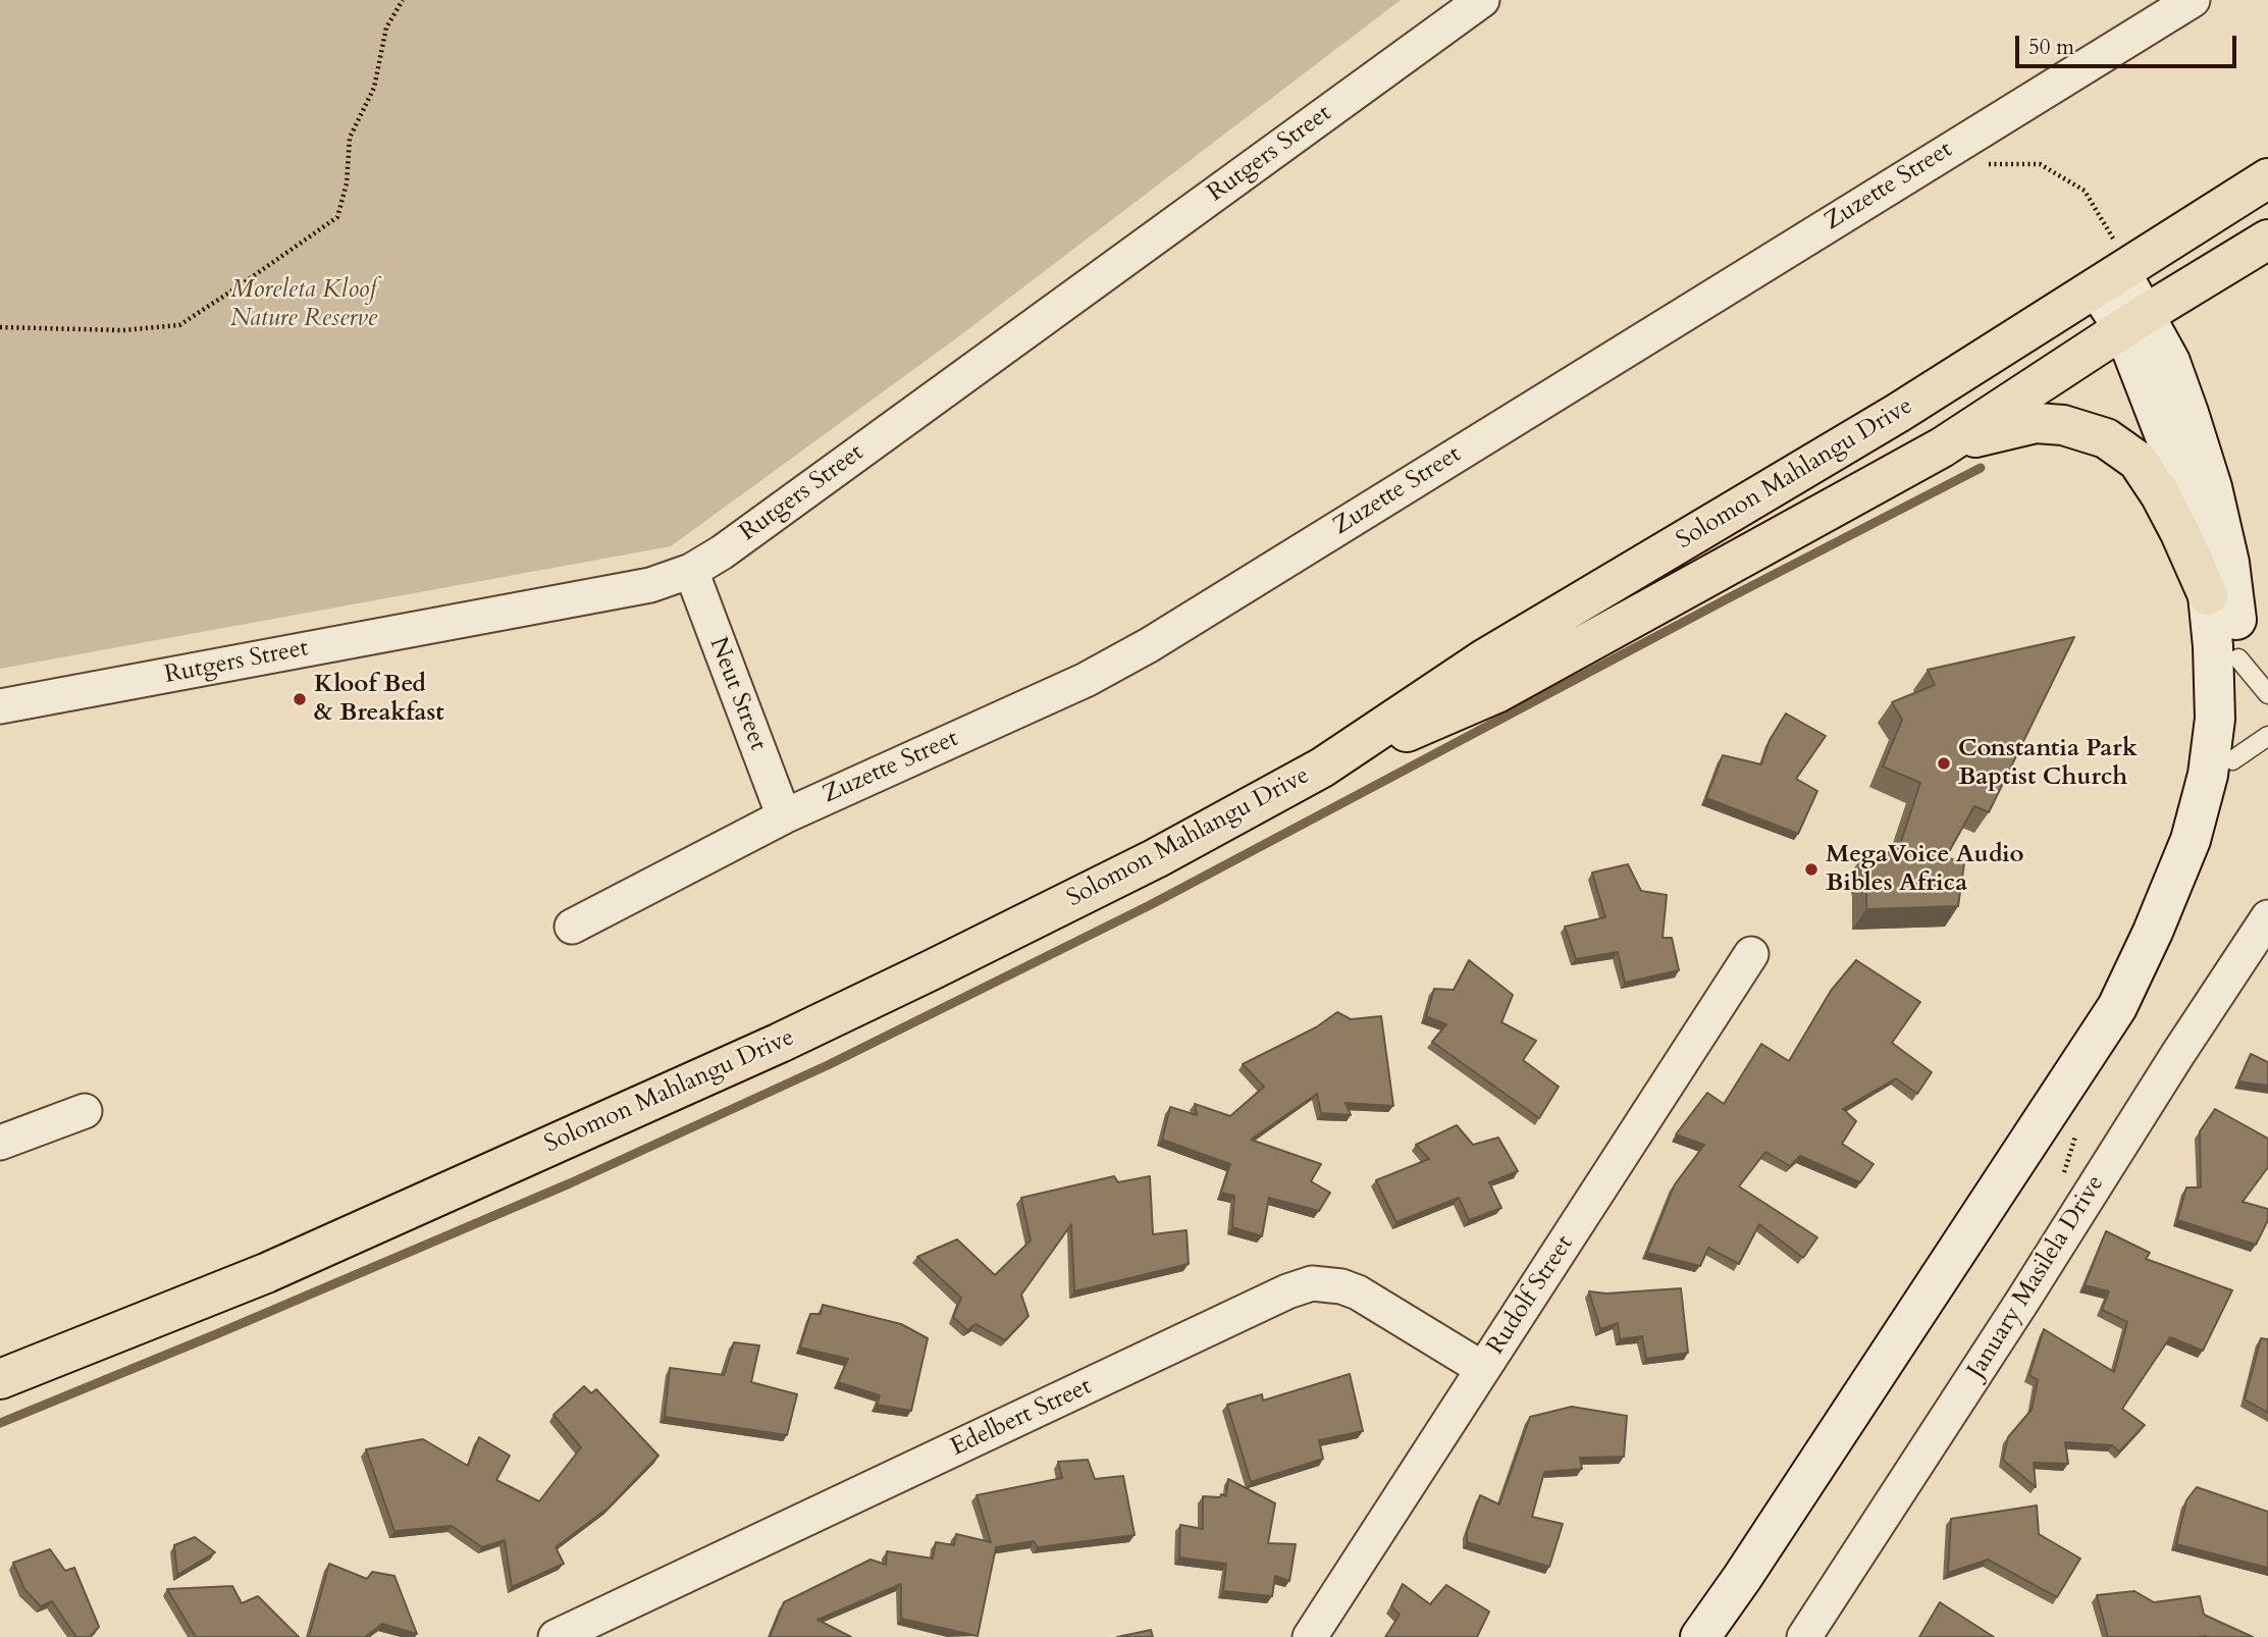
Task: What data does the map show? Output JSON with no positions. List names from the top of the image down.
{
  "streets": {
    "main road": ["Solomon Mahlangu Drive"],
    "street": [
      "Rutgers Street",
      "Zuzette Street",
      "Neut Street",
      "January Masilela Drive",
      "Rudolf Street",
      "Edelbert Street"
    ]
  },
  "crossings": [
    ["Rutgers Street", "Neut Street"],
    ["Zuzette Street", "Neut Street"],
    ["Rudolf Street", "Edelbert Street"]
  ],
  "parks": ["Moreleta Kloof Nature Reserve"],
  "places": ["Kloof Bed & Breakfast", "Constantia Park Baptist Church", "MegaVoice Audio Bibles Africa"],
  "scale_bar": "50 m"
}
